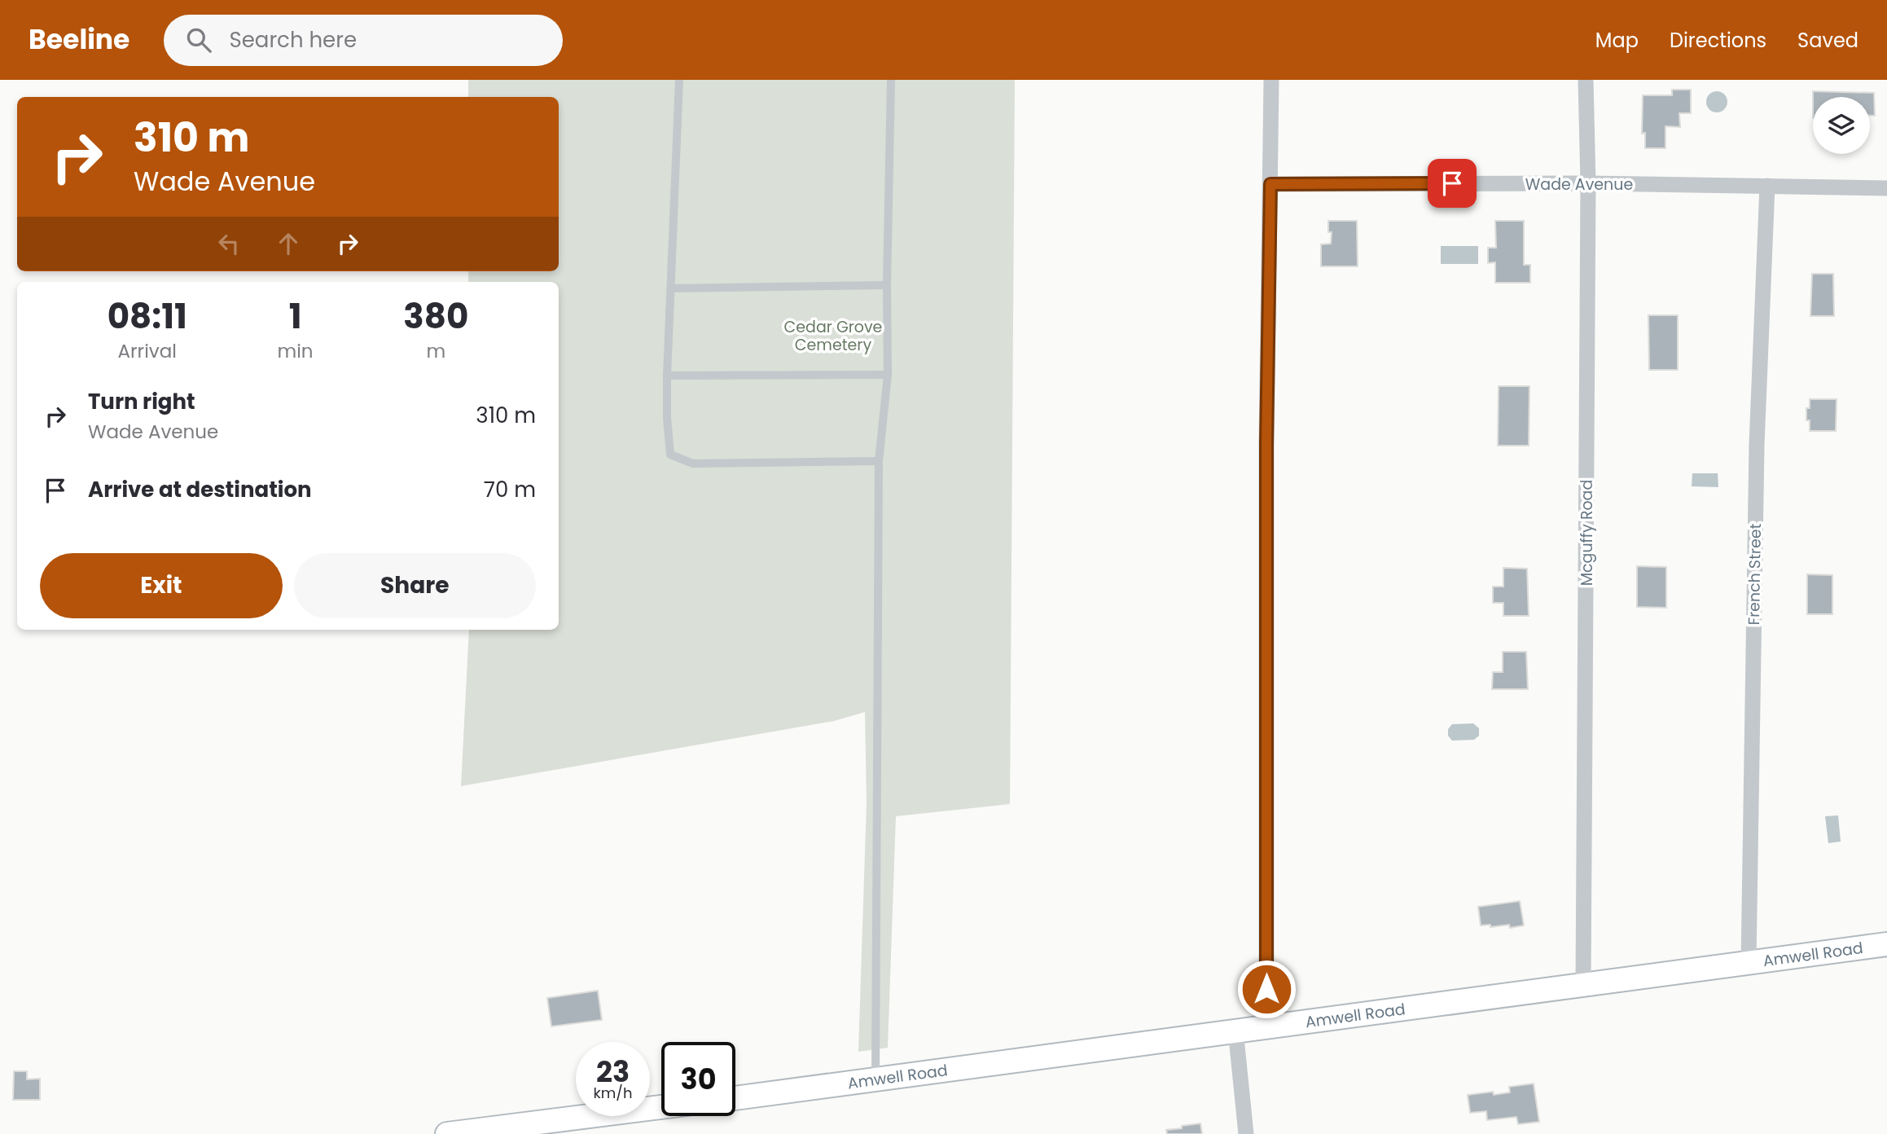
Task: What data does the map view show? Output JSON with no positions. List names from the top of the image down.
{
  "streets": {
    "main road": ["Amwell Road"],
    "street": ["Wade Avenue", "Mcguffy Road", "French Street"]
  },
  "crossings": [
    ["Wade Avenue", "Mcguffy Road"],
    ["Wade Avenue", "French Street"],
    ["Mcguffy Road", "Amwell Road"],
    ["French Street", "Amwell Road"]
  ],
  "parks": ["Cedar Grove Cemetery"],
  "page": {
    "header": "Beeline",
    "search": "Search here",
    "nav": ["Map", "Directions", "Saved"],
    "turn": ["310 m", "Wade Avenue"],
    "eta": [
      "08:11",
      "Arrival",
      "1",
      "min",
      "380",
      "m"
    ],
    "list": [
      {
        "name": "Turn right",
        "note": "Wade Avenue",
        "value": "310 m"
      },
      {
        "name": "Arrive at destination",
        "value": "70 m"
      }
    ],
    "buttons": ["Exit", "Share"],
    "speed": "23 km/h",
    "limit": "30"
  }
}
